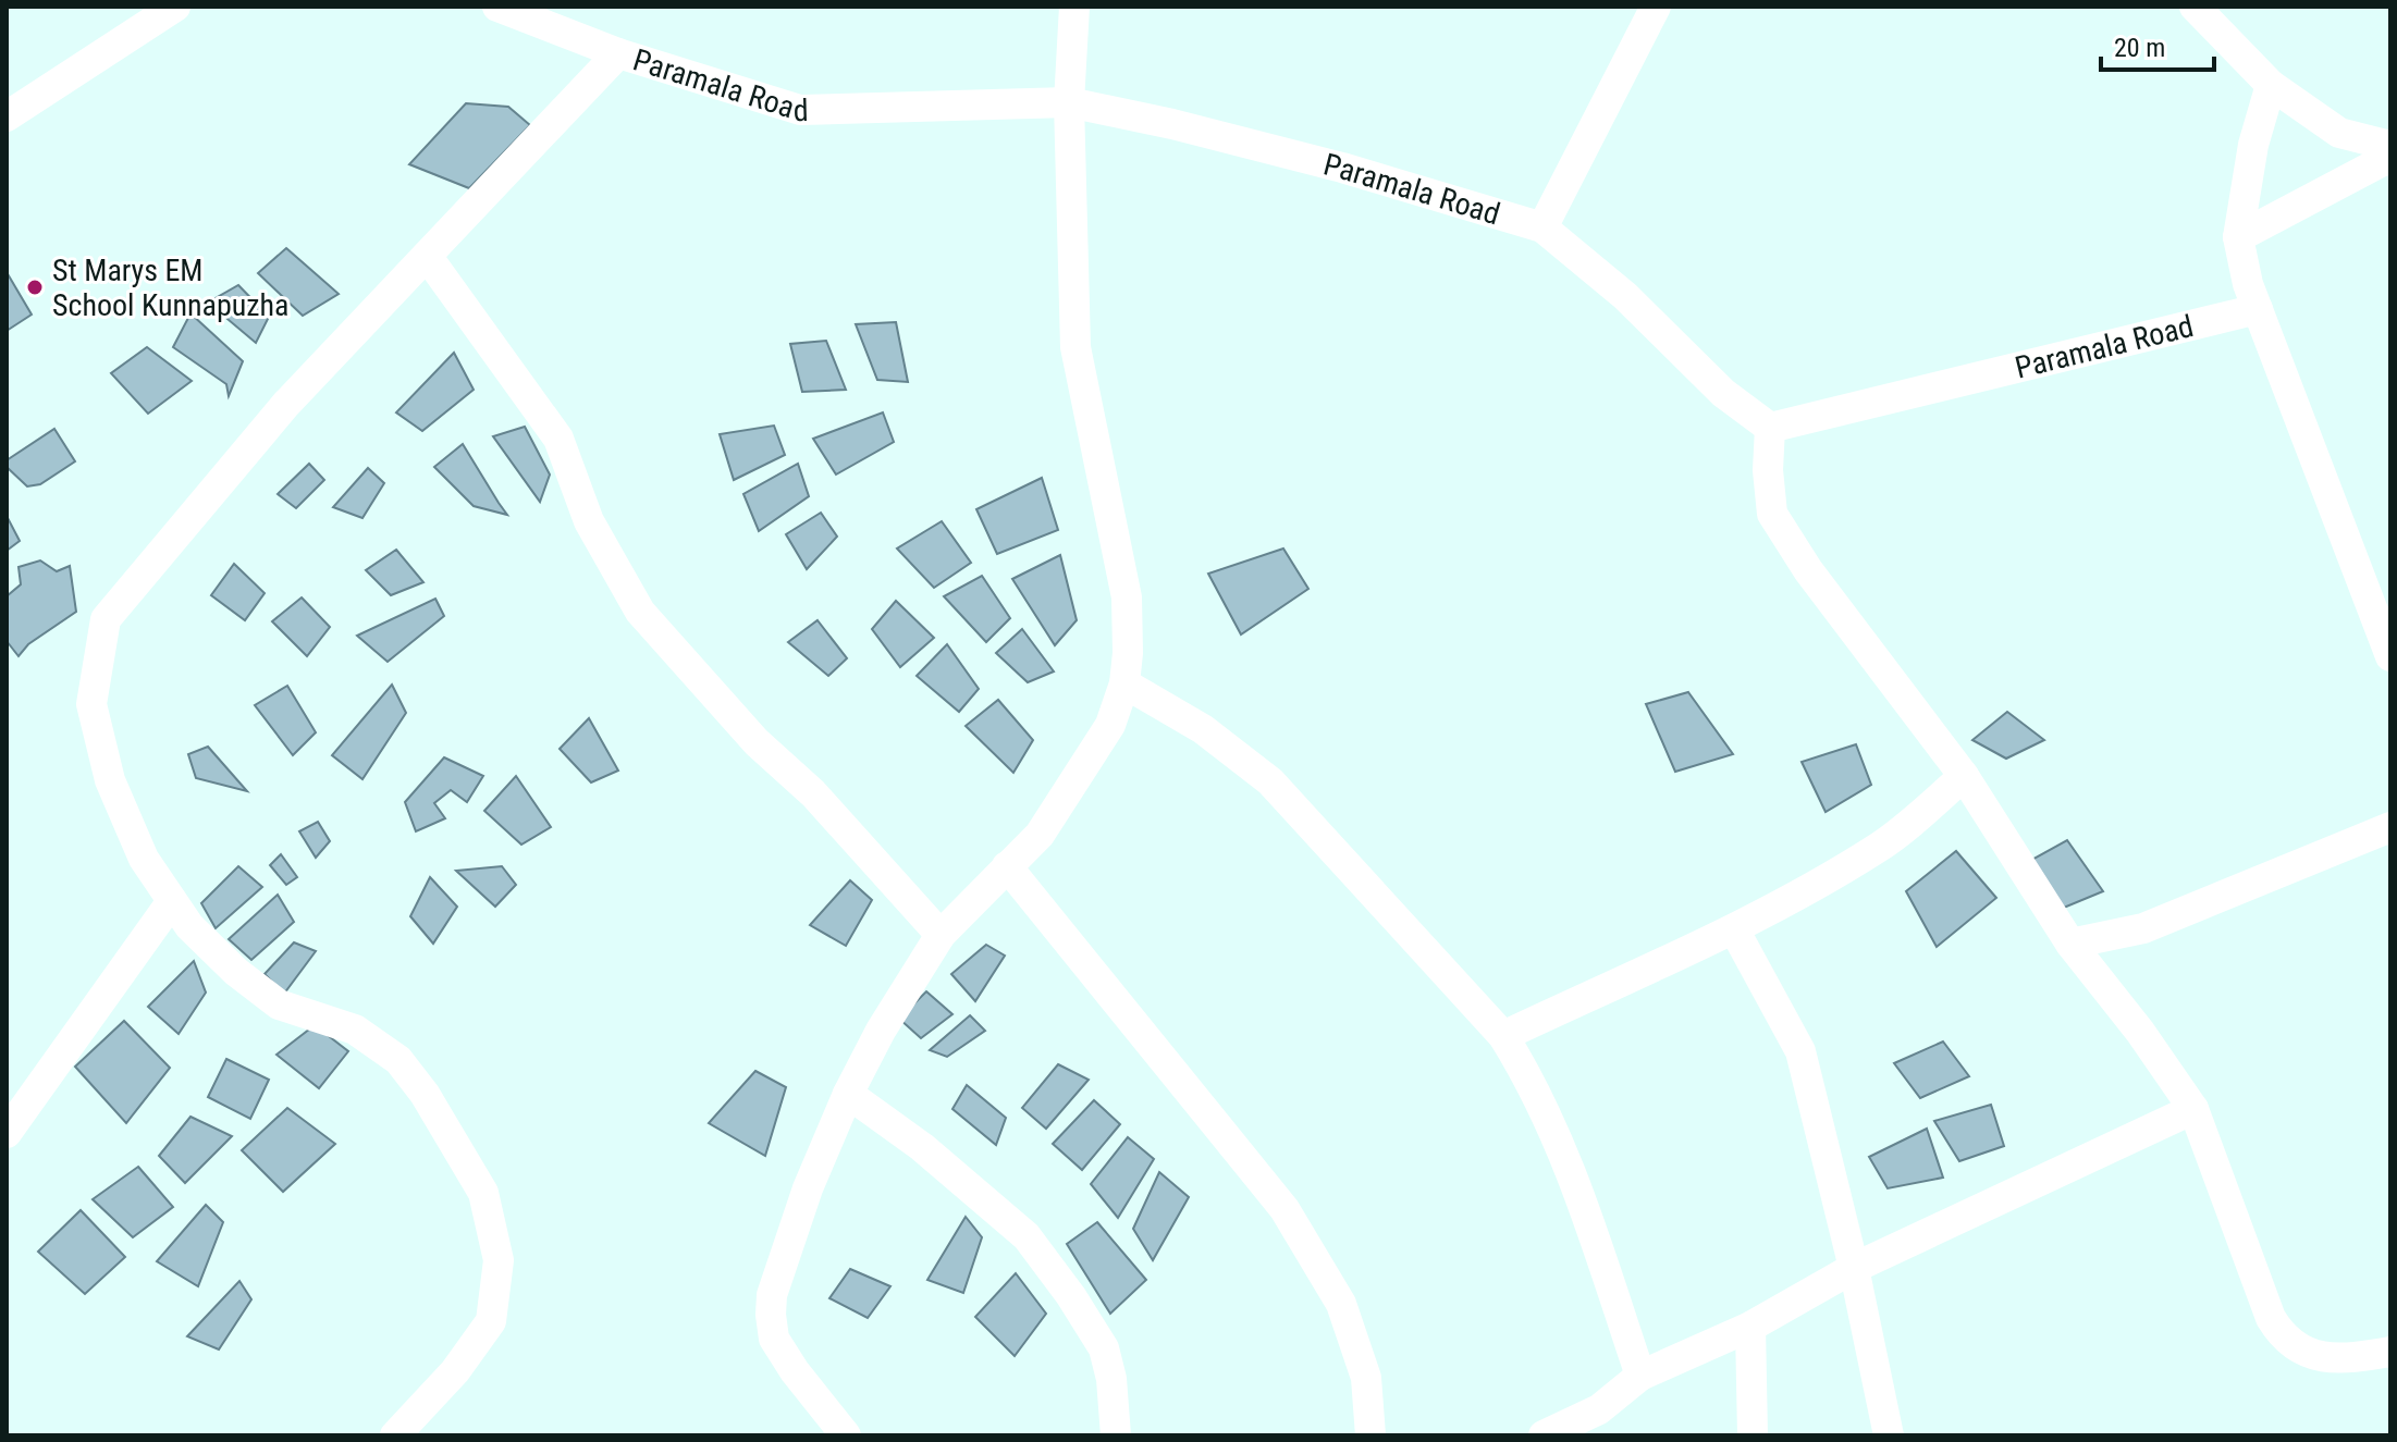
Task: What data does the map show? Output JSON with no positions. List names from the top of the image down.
{
  "streets": {
    "street": ["Paramala Road"]
  },
  "places": ["St Marys EM School Kunnapuzha"],
  "scale_bar": "20 m"
}
